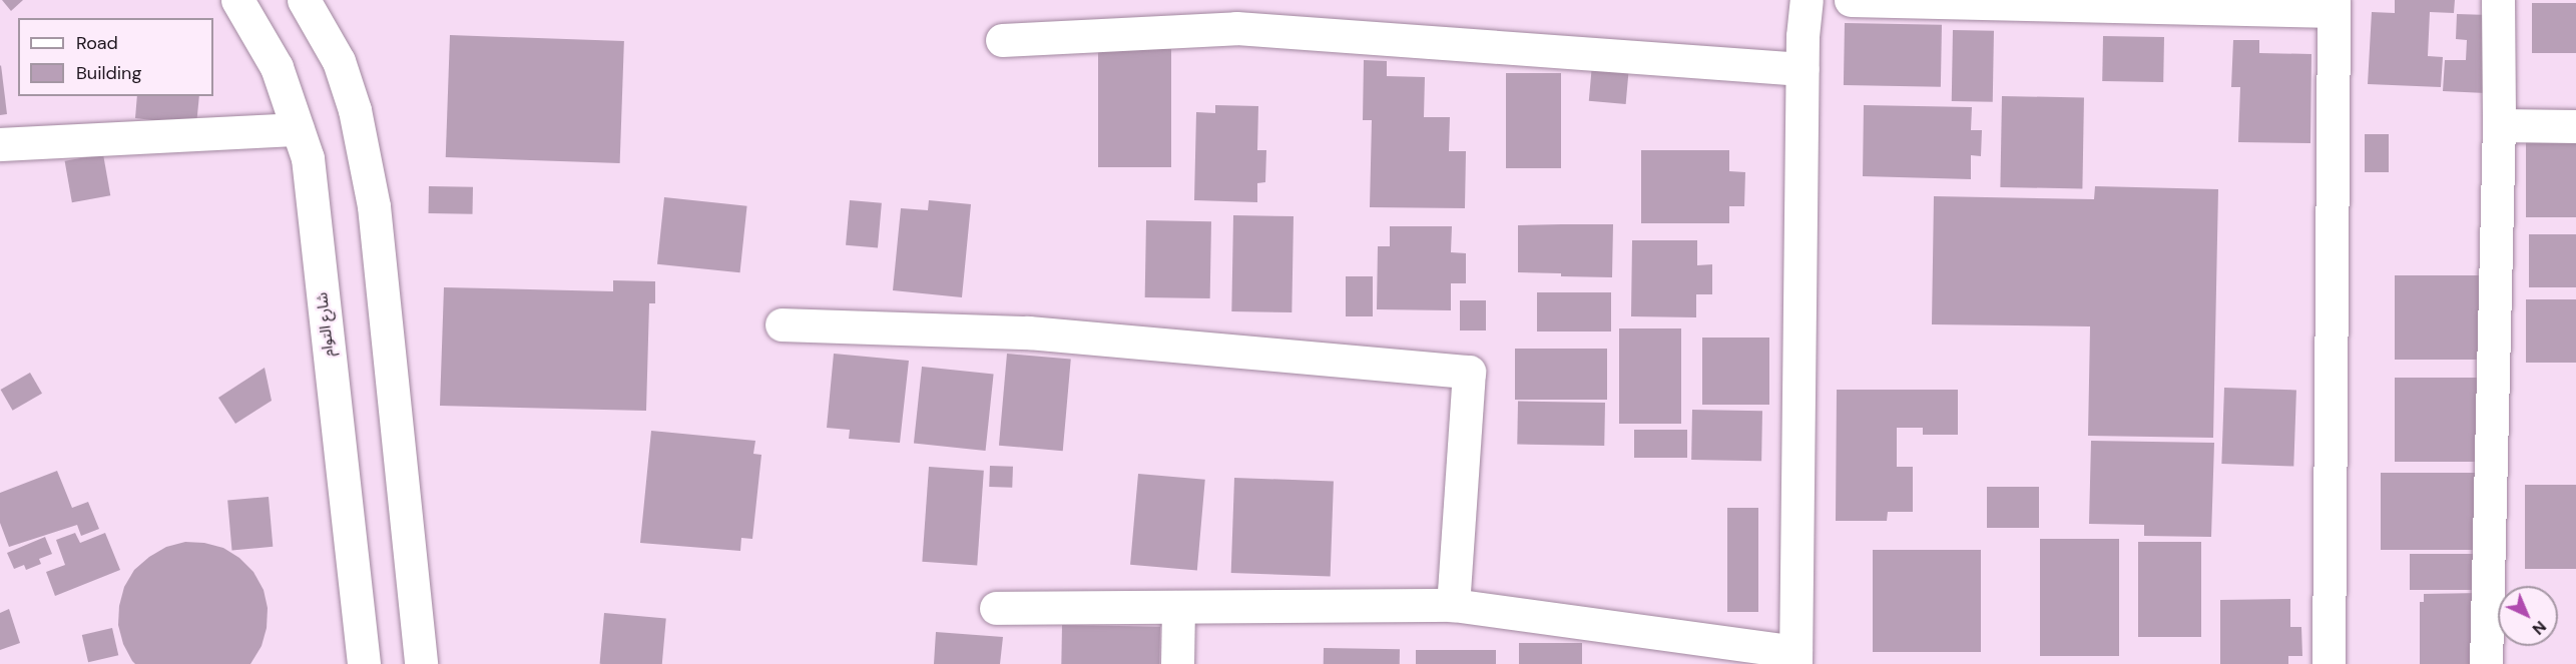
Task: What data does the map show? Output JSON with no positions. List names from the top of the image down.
{
  "streets": {
    "street": ["شارع التوام"]
  },
  "legend": ["Road", "Building"],
  "north": "bottom right"
}
